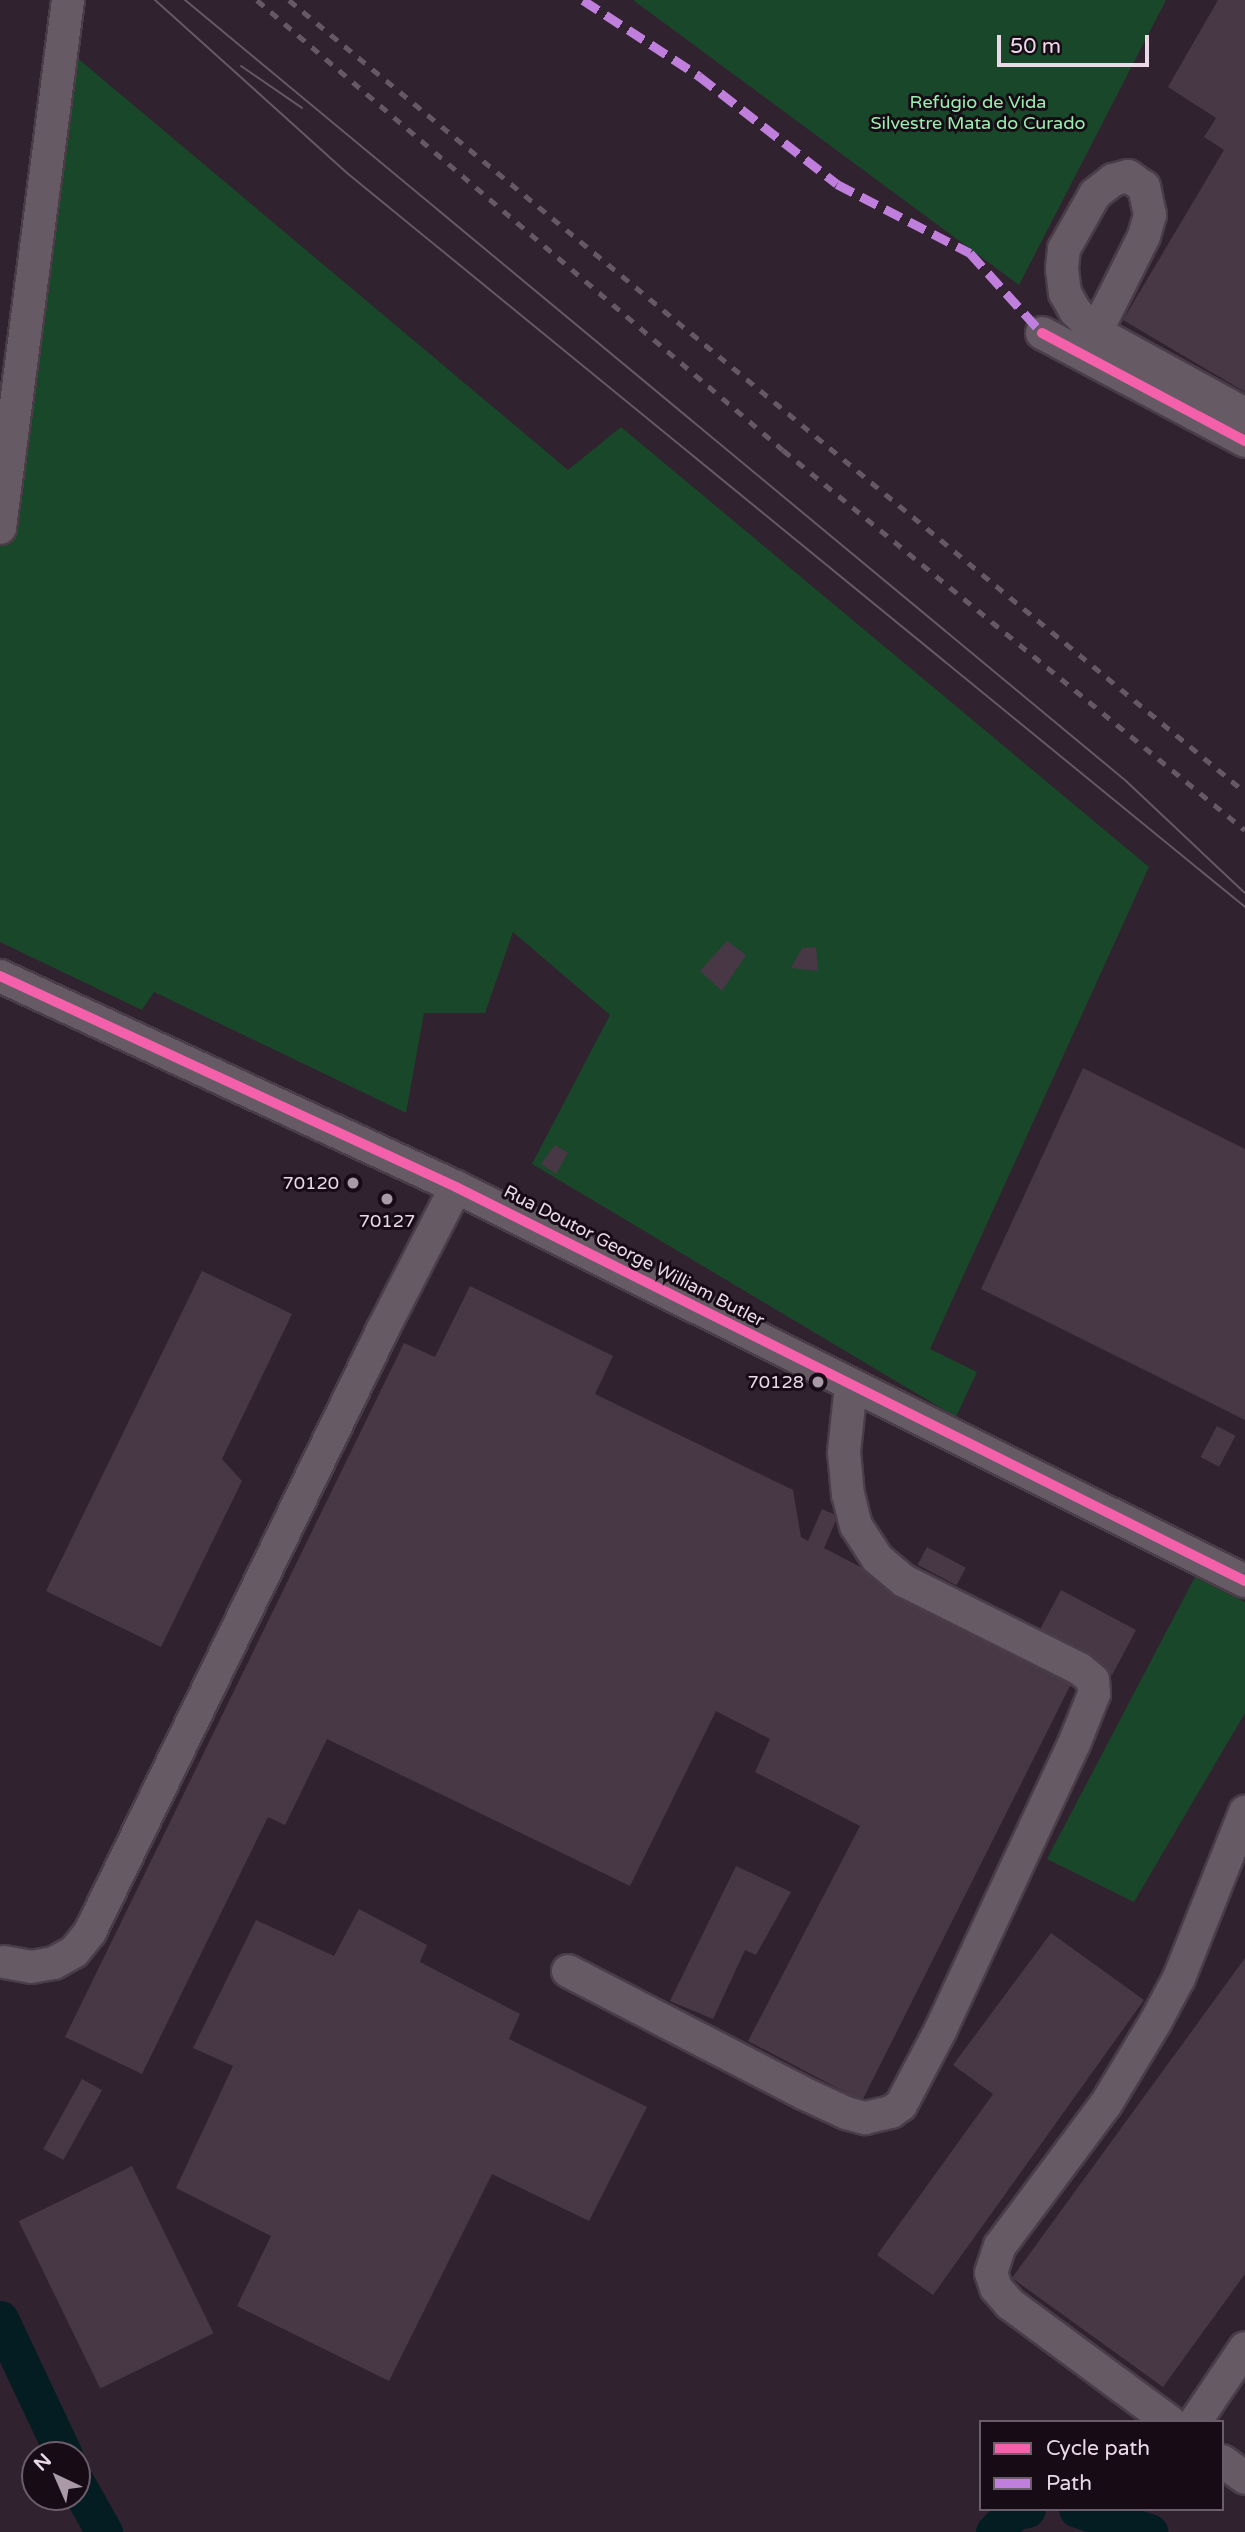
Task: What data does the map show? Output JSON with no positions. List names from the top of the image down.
{
  "streets": {
    "street": ["Rua Doutor George William Butler"]
  },
  "parks": ["Refúgio de Vida Silvestre Mata do Curado"],
  "places": ["70120", "70127", "70128"],
  "legend": ["Cycle path", "Path"],
  "scale_bar": "50 m",
  "north": "top left"
}
